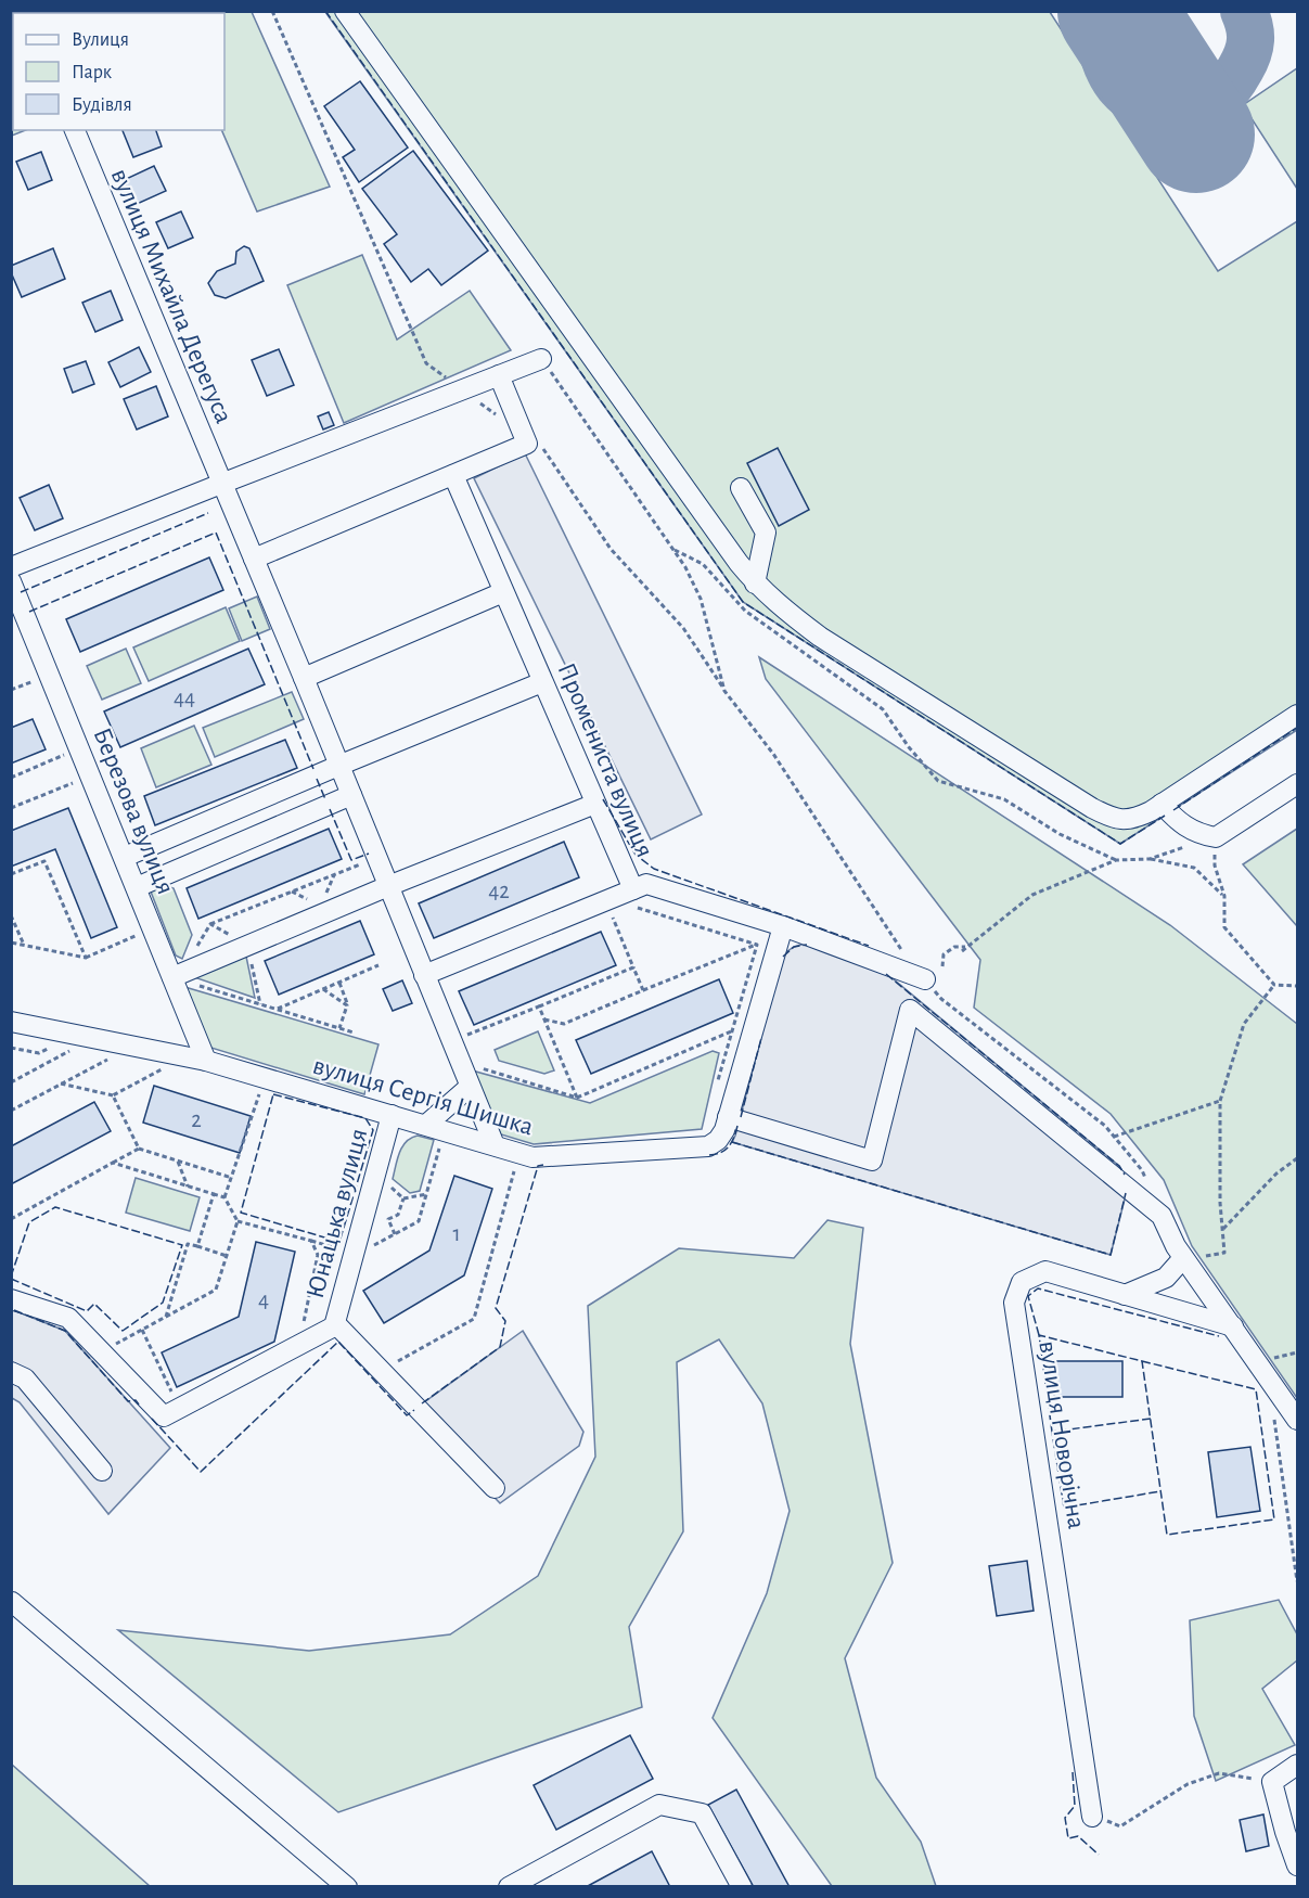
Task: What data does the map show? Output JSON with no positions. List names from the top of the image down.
{
  "streets": {
    "street": [
      "вулиця Михайла Дерегуса",
      "Промениста вулиця",
      "Березова вулиця",
      "вулиця Сергія Шишка",
      "Юнацька вулиця",
      "вулиця Новорічна"
    ]
  },
  "crossings": [
    ["вулиця Михайла Дерегуса", "вулиця Сергія Шишка"],
    ["Промениста вулиця", "вулиця Сергія Шишка"],
    ["Березова вулиця", "вулиця Сергія Шишка"],
    ["вулиця Сергія Шишка", "Юнацька вулиця"]
  ],
  "house_numbers": [
    "44",
    "42",
    "2",
    "1",
    "4"
  ],
  "legend": ["Вулиця", "Парк", "Будівля"]
}
